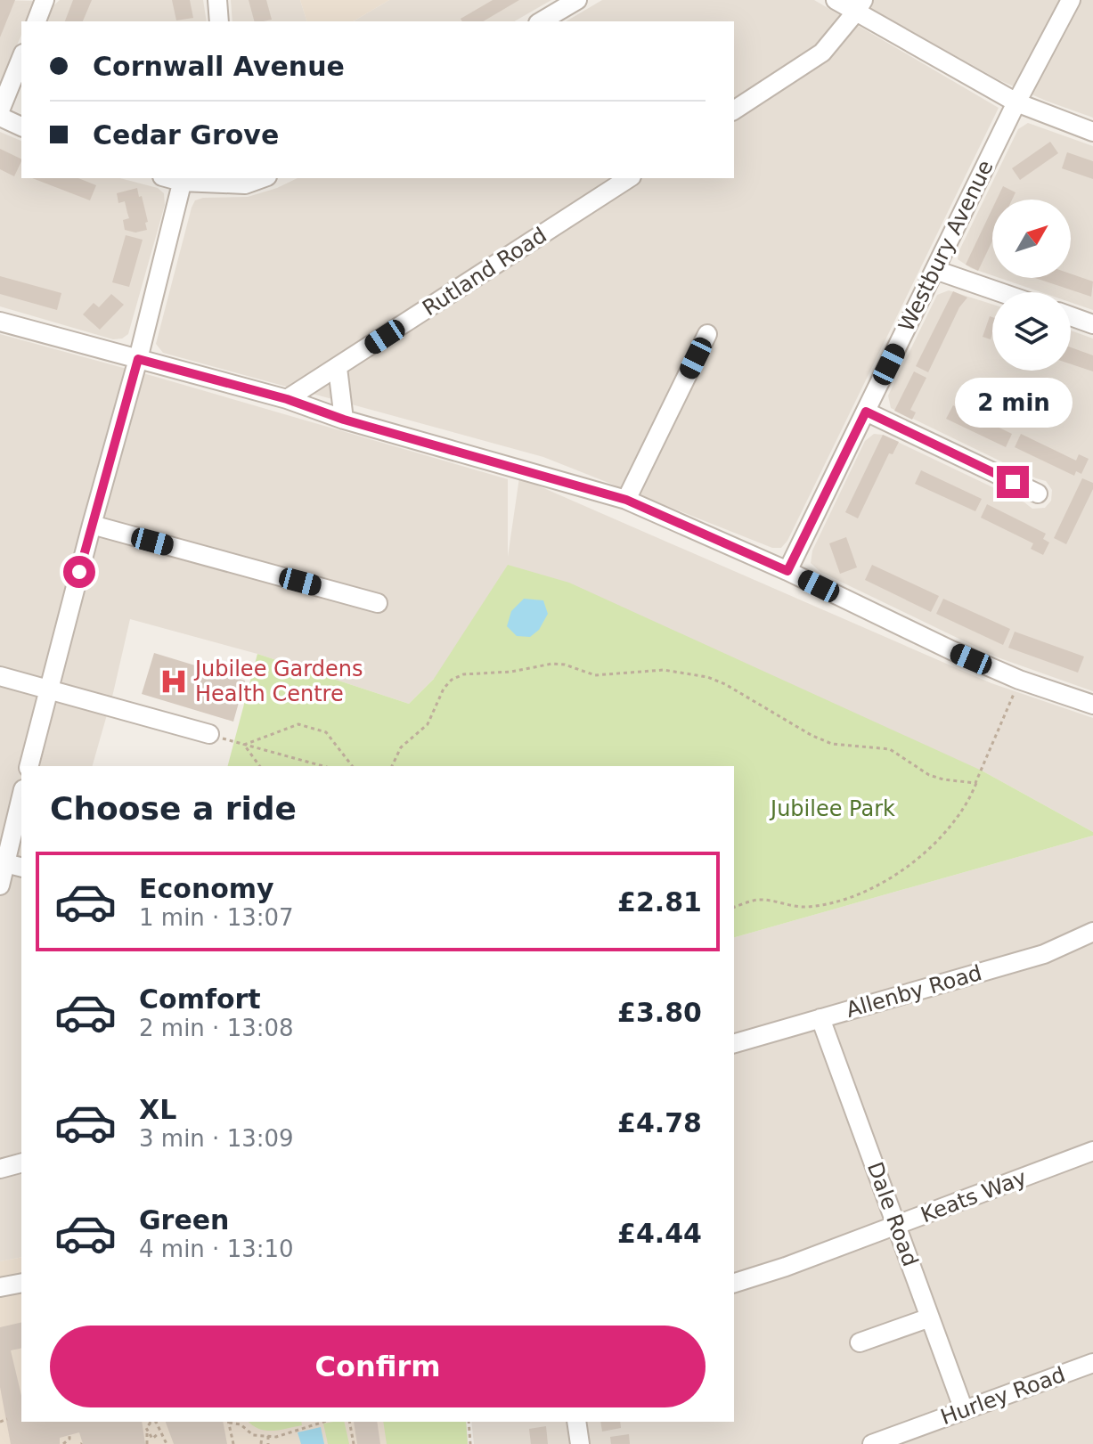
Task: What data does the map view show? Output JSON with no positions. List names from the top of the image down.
{
  "streets": {
    "street": [
      "Westbury Avenue",
      "Rutland Road",
      "Allenby Road",
      "Keats Way",
      "Dale Road",
      "Hurley Road"
    ]
  },
  "crossings": [
    ["Allenby Road", "Dale Road"],
    ["Keats Way", "Dale Road"],
    ["Dale Road", "Hurley Road"]
  ],
  "parks": ["Jubilee Park"],
  "places": {
    "hospital": ["Jubilee Gardens Health Centre"]
  },
  "north": "top right",
  "page": {
    "banner": ["Cornwall Avenue", "Cedar Grove"],
    "bubble": "2 min",
    "heading": "Choose a ride",
    "list": [
      {
        "name": "Economy",
        "note": "1 min · 13:07",
        "value": "£2.81"
      },
      {
        "name": "Comfort",
        "note": "2 min · 13:08",
        "value": "£3.80"
      },
      {
        "name": "XL",
        "note": "3 min · 13:09",
        "value": "£4.78"
      },
      {
        "name": "Green",
        "note": "4 min · 13:10",
        "value": "£4.44"
      }
    ],
    "buttons": "Confirm"
  }
}
